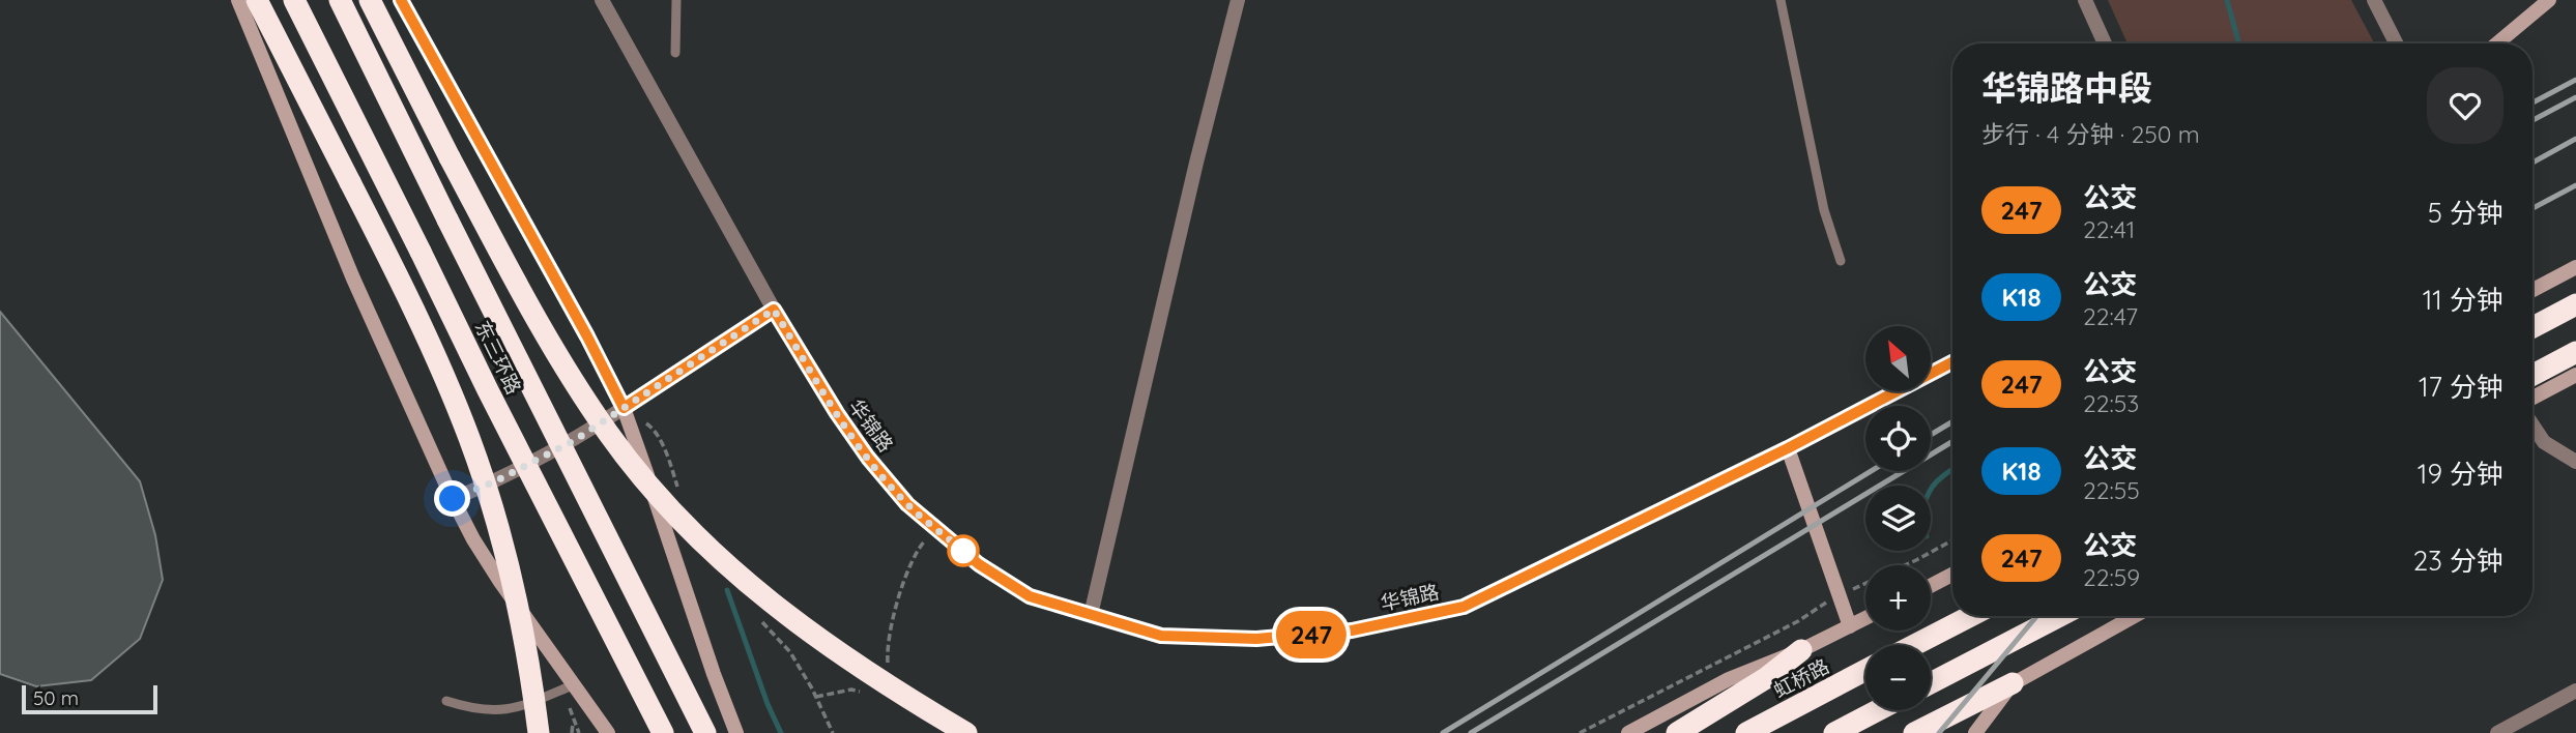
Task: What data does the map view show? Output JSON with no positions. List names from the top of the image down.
{
  "streets": {
    "highway": ["东三环路", "虹桥路"],
    "main road": ["华锦路"]
  },
  "lines": ["bus line 247"],
  "scale_bar": "50 m",
  "north": "top left",
  "page": {
    "on_map": "247",
    "heading": ["华锦路中段", "步行 · 4 分钟 · 250 m"],
    "list": [
      {
        "mark": "247",
        "name": "公交",
        "note": "22:41",
        "value": "5 分钟"
      },
      {
        "mark": "K18",
        "name": "公交",
        "note": "22:47",
        "value": "11 分钟"
      },
      {
        "mark": "247",
        "name": "公交",
        "note": "22:53",
        "value": "17 分钟"
      },
      {
        "mark": "K18",
        "name": "公交",
        "note": "22:55",
        "value": "19 分钟"
      },
      {
        "mark": "247",
        "name": "公交",
        "note": "22:59",
        "value": "23 分钟"
      }
    ],
    "map_buttons": ["+", "−"],
    "scale": "50 m"
  }
}
